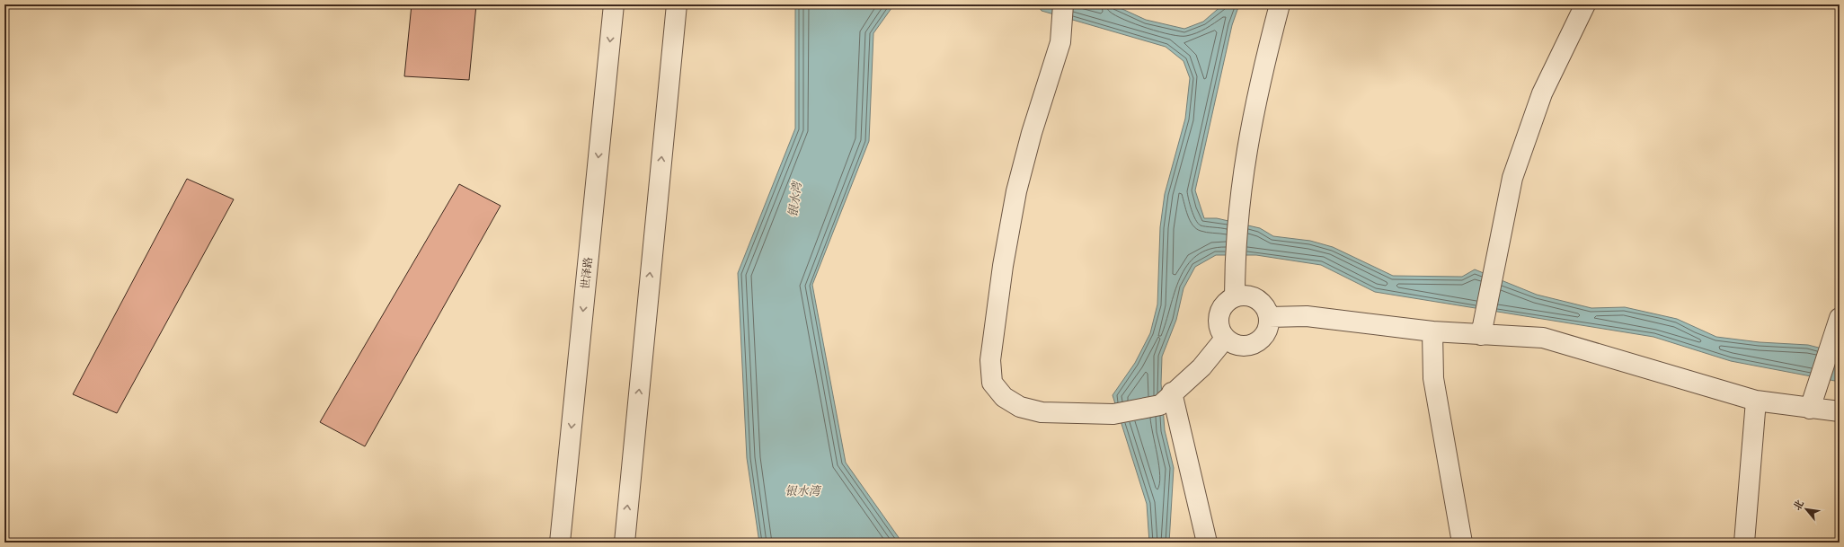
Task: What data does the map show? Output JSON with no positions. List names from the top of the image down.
{
  "streets": {
    "street": ["世泽路"]
  },
  "water": ["银水湾"],
  "north": "top left"
}
